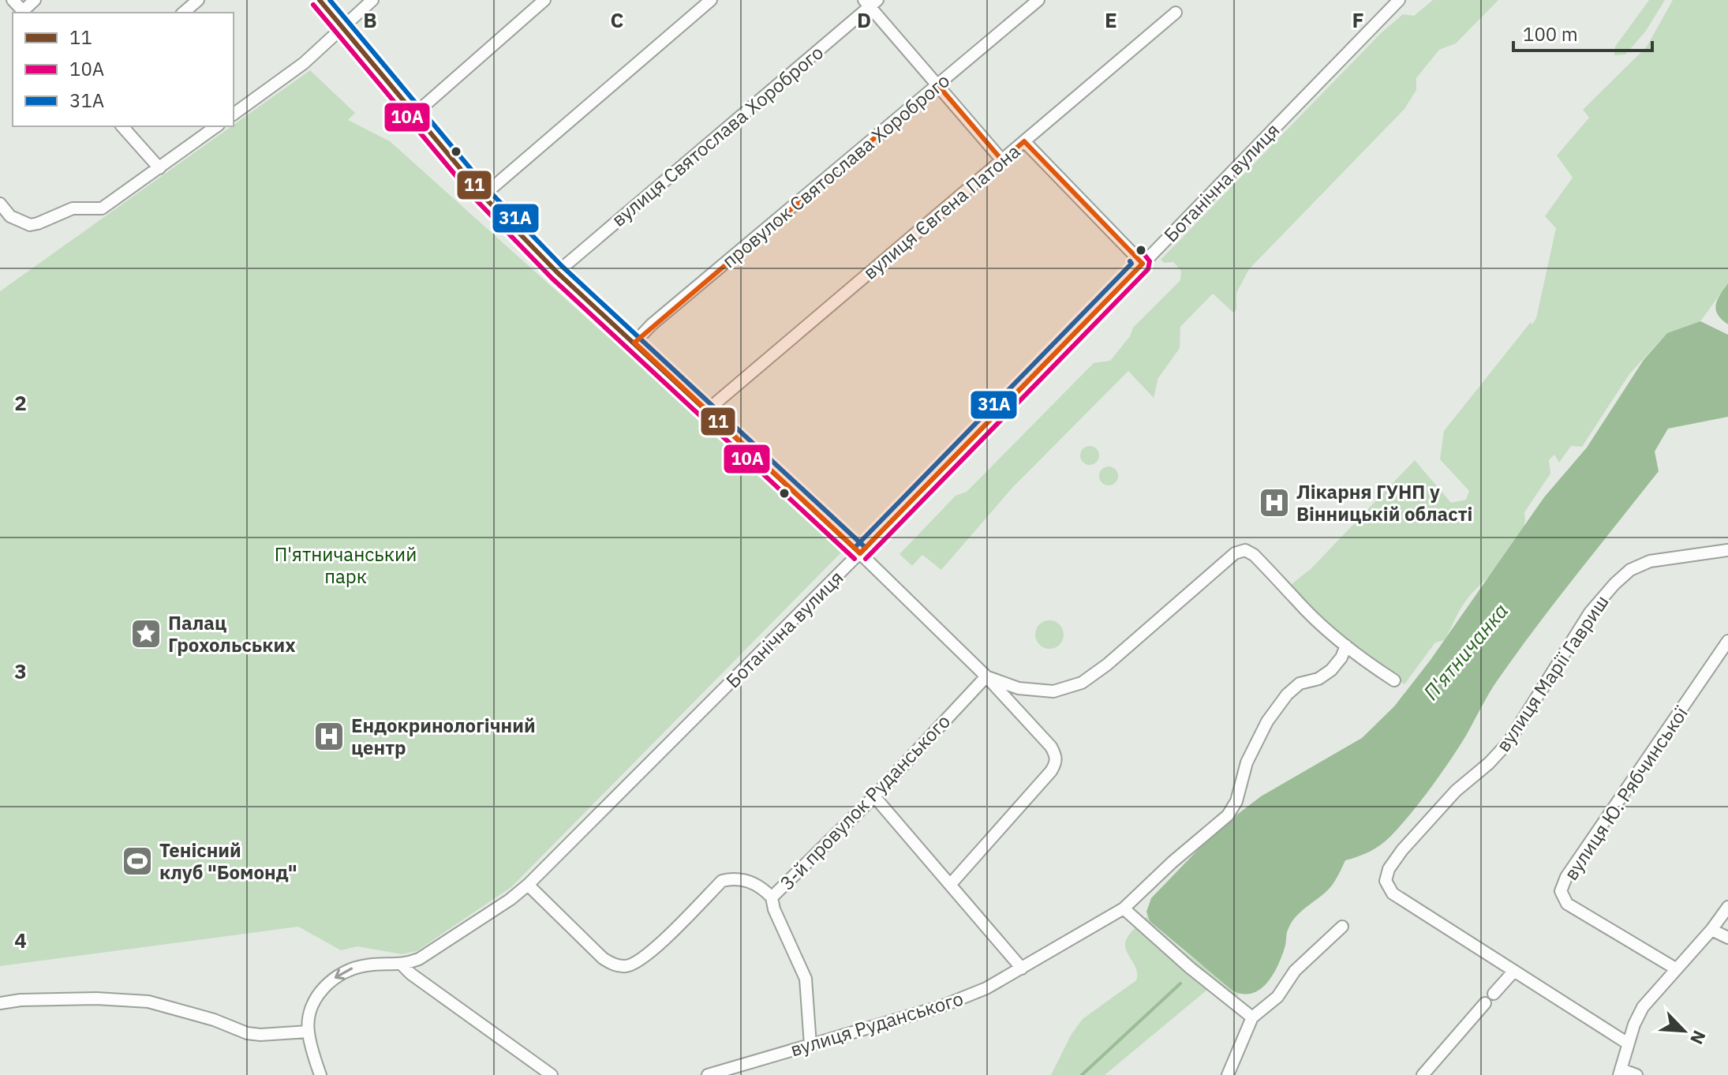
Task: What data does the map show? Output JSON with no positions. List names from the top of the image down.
{
  "streets": {
    "street": [
      "вулиця Святослава Хороброго",
      "провулок Святослава Хороброго",
      "Ботанічна вулиця",
      "вулиця Євгена Патона",
      "вулиця Марії Гавриш",
      "вулиця Ю. Рябчинської",
      "3-й провулок Руданського",
      "вулиця Руданського"
    ]
  },
  "crossings": [
    ["3-й провулок Руданського", "вулиця Руданського"]
  ],
  "water": ["П'ятничанка"],
  "parks": ["П'ятничанський парк"],
  "places": {
    "hospital": ["Лікарня ГУНП у Вінницькій області", "Ендокринологічний центр"],
    "place": ["Палац Грохольських"],
    "sports": ["Тенісний клуб \"Бомонд\""]
  },
  "lines": ["transit line 11", "transit line 31А", "transit line 10А"],
  "legend": ["11", "10А", "31А"],
  "scale_bar": "100 m",
  "north": "bottom right",
  "grid": {
    "columns": [
      "B",
      "C",
      "D",
      "E",
      "F"
    ],
    "rows": ["2", "3", "4"]
  }
}
